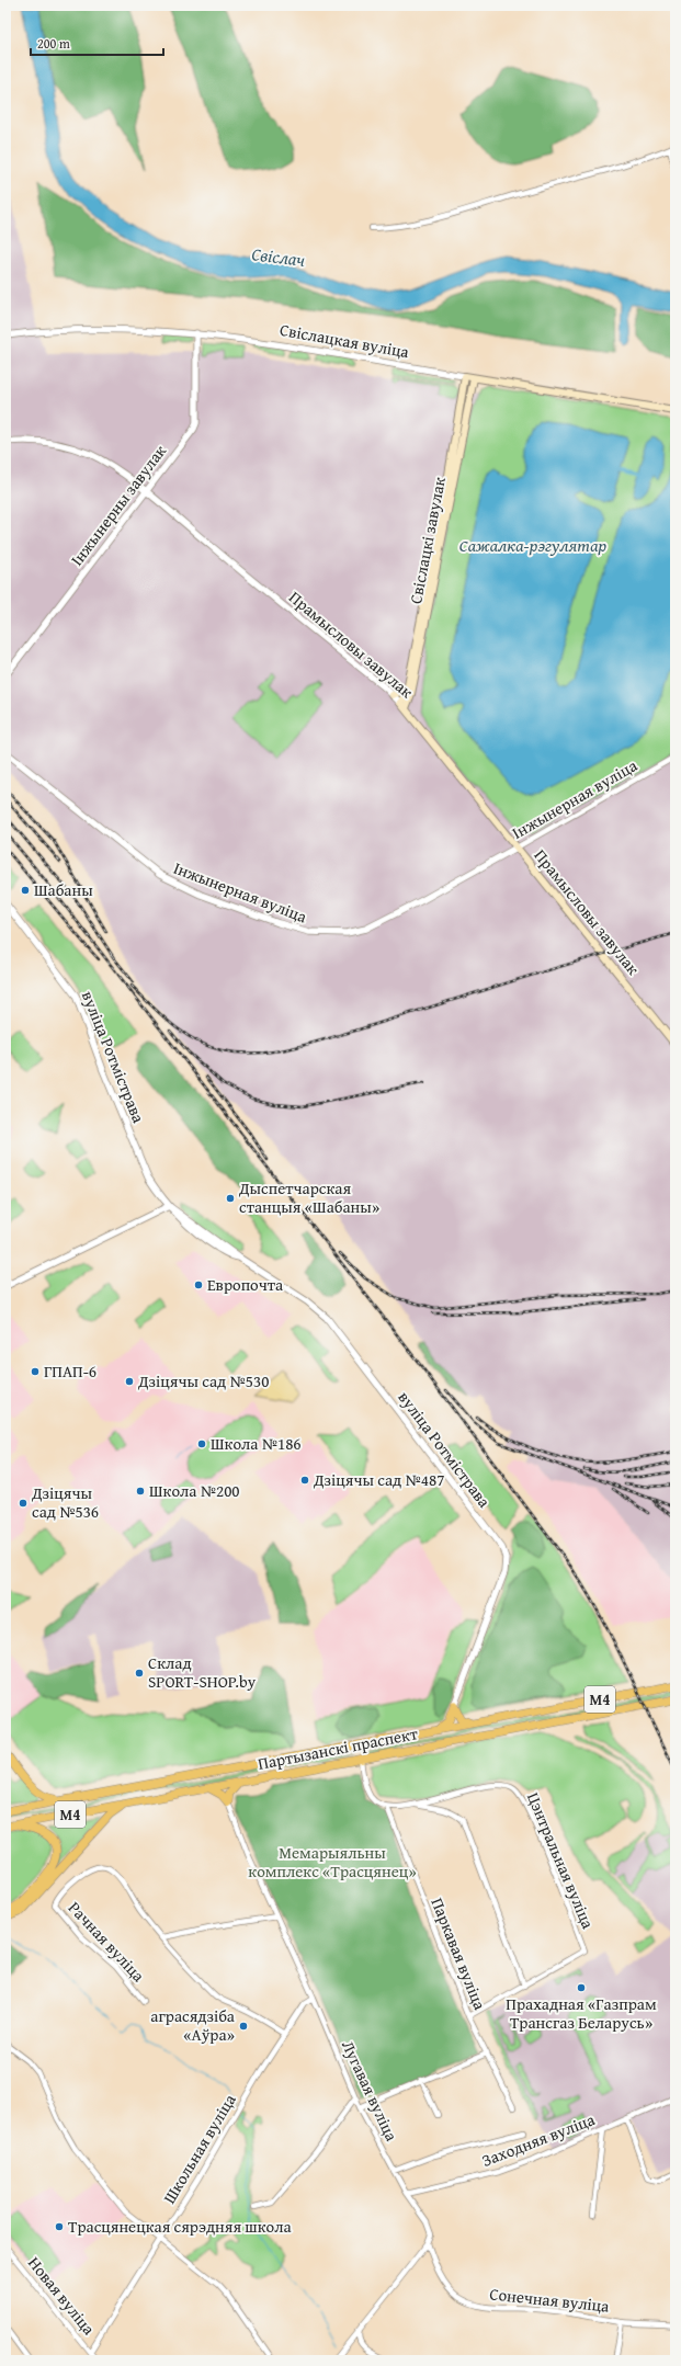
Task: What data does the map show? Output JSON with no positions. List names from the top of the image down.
{
  "streets": {
    "highway": ["М4", "Партызанскі праспект"],
    "main road": ["Свіслацкая вуліца", "Свіслацкі завулак", "Прамысловы завулак"],
    "street": [
      "Інжынерны завулак",
      "Інжынерная вуліца",
      "вуліца Ротмістрава",
      "Цэнтральная вуліца",
      "Рачная вуліца",
      "Паркавая вуліца",
      "Лугавая вуліца",
      "Заходняя вуліца",
      "Школьная вуліца",
      "Новая вуліца",
      "Сонечная вуліца"
    ]
  },
  "crossings": [
    ["Свіслацкая вуліца", "Інжынерны завулак"],
    ["Свіслацкая вуліца", "Свіслацкі завулак"],
    ["Інжынерны завулак", "Прамысловы завулак"],
    ["Свіслацкі завулак", "Прамысловы завулак"],
    ["Прамысловы завулак", "Інжынерная вуліца"],
    ["Цэнтральная вуліца", "Паркавая вуліца"],
    ["Лугавая вуліца", "Заходняя вуліца"],
    ["Лугавая вуліца", "Сонечная вуліца"],
    ["Заходняя вуліца", "Сонечная вуліца"],
    ["Школьная вуліца", "Новая вуліца"]
  ],
  "water": ["Свіслач", "Сажалка-рэгулятар"],
  "parks": ["Мемарыяльны комплекс «Трасцянец»"],
  "places": [
    "Шабаны",
    "Дыспетчарская станцыя «Шабаны»",
    "Европочта",
    "ГПАП-6",
    "Дзіцячы сад №530",
    "Школа №186",
    "Дзіцячы сад №487",
    "Школа №200",
    "Дзіцячы сад №536",
    "Склад SPORT-SHOP.by",
    "Прахадная «Газпрам Трансгаз Беларусь»",
    "аграсядзіба «Аўра»",
    "Трасцянецкая сярэдняя школа"
  ],
  "scale_bar": "200 m"
}
